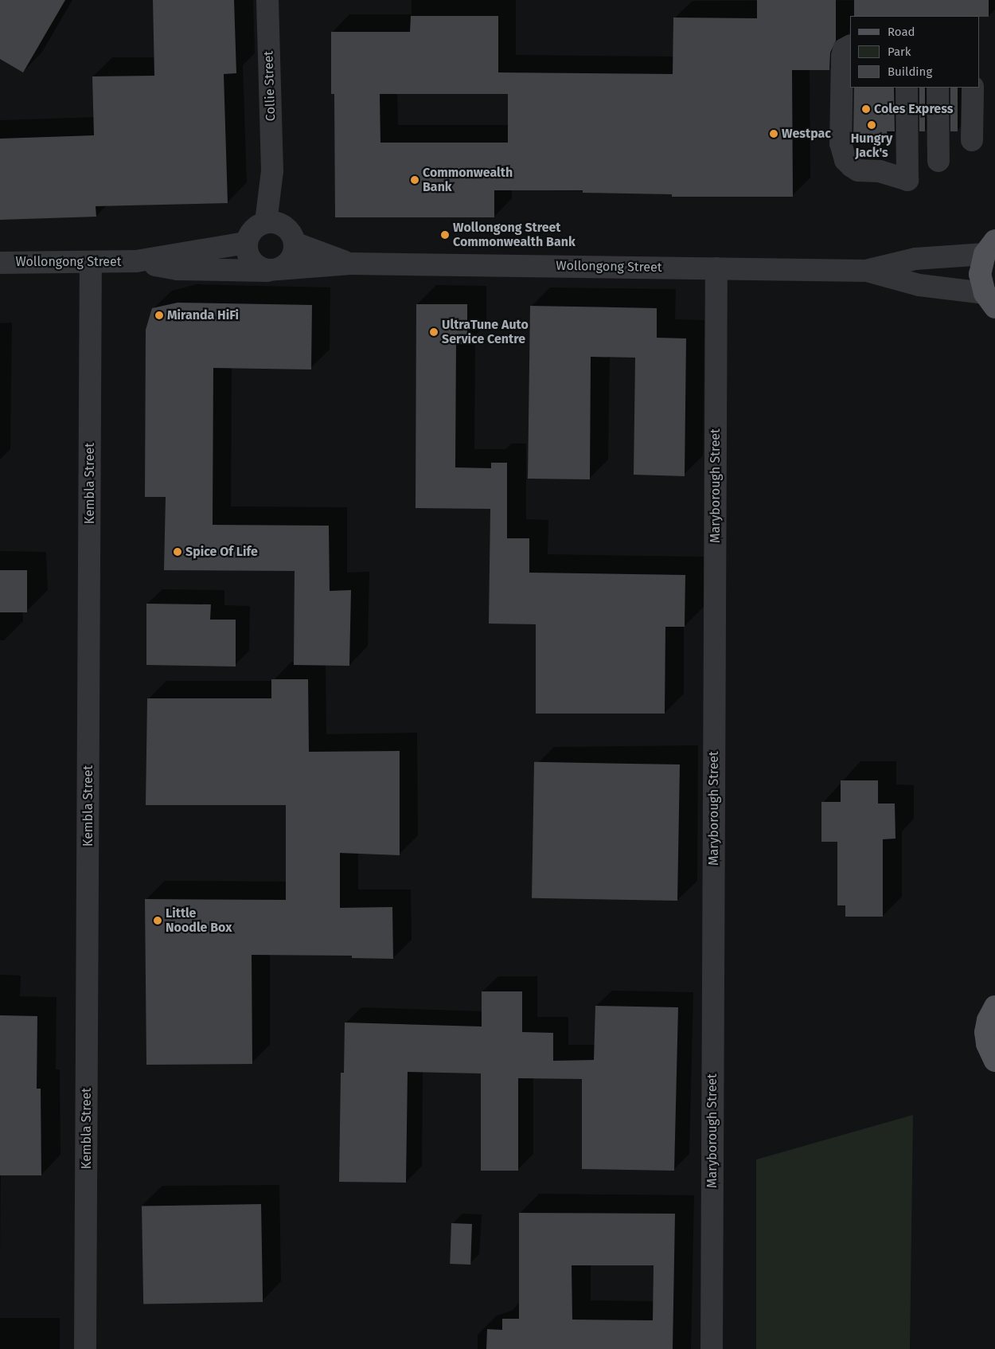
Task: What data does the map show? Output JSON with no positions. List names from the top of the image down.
{
  "streets": {
    "street": [
      "Collie Street",
      "Wollongong Street",
      "Kembla Street",
      "Maryborough Street"
    ]
  },
  "crossings": [
    ["Collie Street", "Wollongong Street"],
    ["Wollongong Street", "Kembla Street"],
    ["Wollongong Street", "Maryborough Street"]
  ],
  "places": [
    "Coles Express",
    "Hungry Jack's",
    "Westpac",
    "Commonwealth Bank",
    "Wollongong Street Commonwealth Bank",
    "Miranda HiFi",
    "UltraTune Auto Service Centre",
    "Spice Of Life",
    "Little Noodle Box"
  ],
  "legend": ["Road", "Park", "Building"]
}
